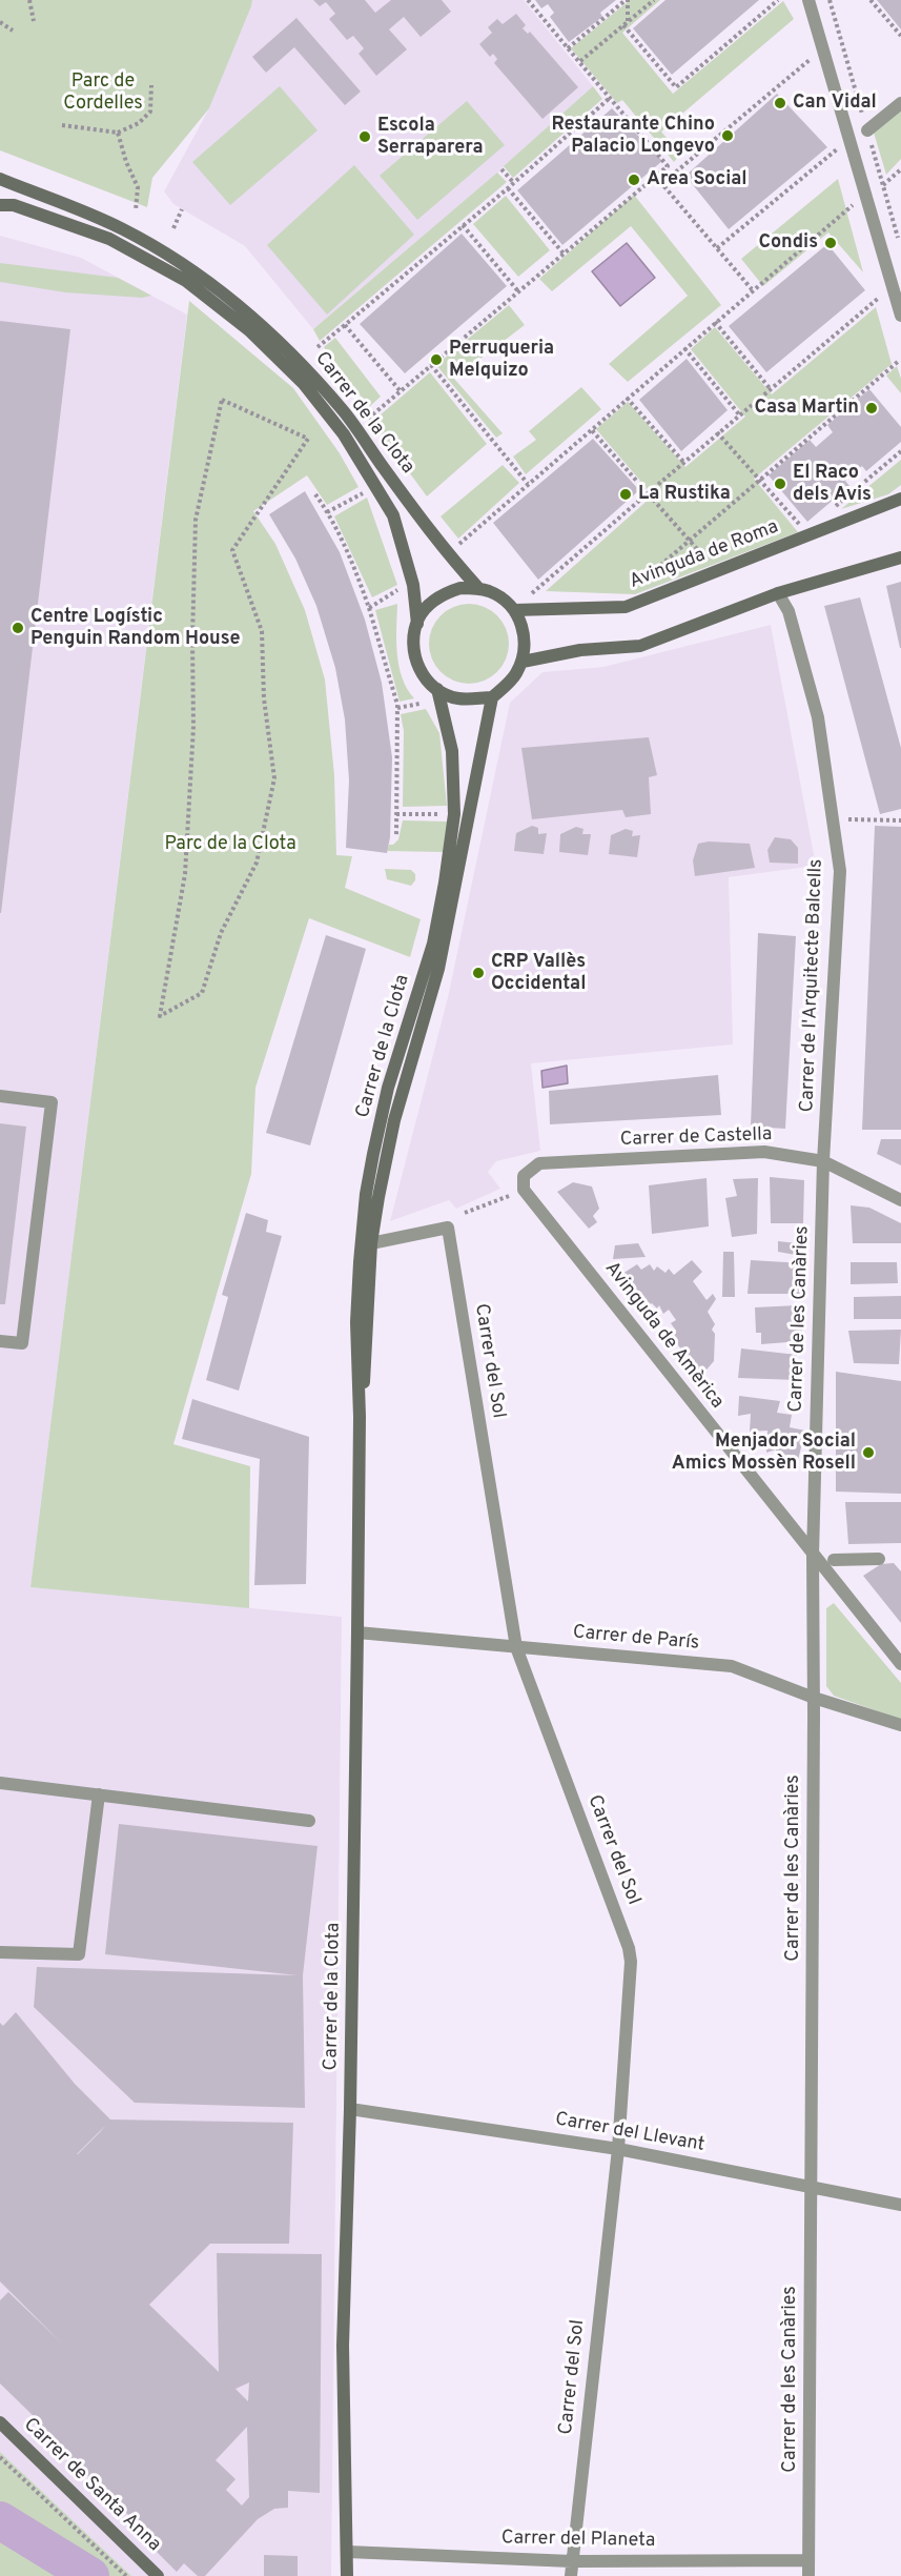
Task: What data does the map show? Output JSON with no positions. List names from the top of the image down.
{
  "streets": {
    "street": [
      "Carrer de la Clota",
      "Avinguda de Roma",
      "Carrer de l'Arquitecte Balcells",
      "Carrer de Castella",
      "Carrer de les Canàries",
      "Avinguda de Amèrica",
      "Carrer del Sol",
      "Carrer de París",
      "Carrer del Llevant",
      "Carrer de Santa Anna",
      "Carrer del Planeta"
    ]
  },
  "crossings": [
    ["Carrer de la Clota", "Avinguda de Roma"],
    ["Carrer de la Clota", "Carrer del Sol"],
    ["Carrer de la Clota", "Carrer de París"],
    ["Carrer de la Clota", "Carrer del Llevant"],
    ["Carrer de la Clota", "Carrer del Planeta"],
    ["Carrer de l'Arquitecte Balcells", "Carrer de Castella"],
    ["Carrer de l'Arquitecte Balcells", "Carrer de les Canàries"],
    ["Carrer de Castella", "Carrer de les Canàries"],
    ["Carrer de Castella", "Avinguda de Amèrica"],
    ["Carrer de les Canàries", "Avinguda de Amèrica"],
    ["Carrer de les Canàries", "Carrer de París"],
    ["Carrer de les Canàries", "Carrer del Llevant"],
    ["Carrer de les Canàries", "Carrer del Planeta"],
    ["Carrer del Sol", "Carrer de París"],
    ["Carrer del Sol", "Carrer del Llevant"],
    ["Carrer del Sol", "Carrer del Planeta"]
  ],
  "parks": ["Parc de Cordelles", "Parc de la Clota"],
  "places": [
    "Can Vidal",
    "Restaurante Chino Palacio Longevo",
    "Escola Serraparera",
    "Area Social",
    "Condis",
    "Perruqueria Melquizo",
    "Casa Martin",
    "El Raco dels Avis",
    "La Rustika",
    "Centre Logístic Penguin Random House",
    "CRP Vallès Occidental",
    "Menjador Social Amics Mossèn Rosell"
  ]
}
